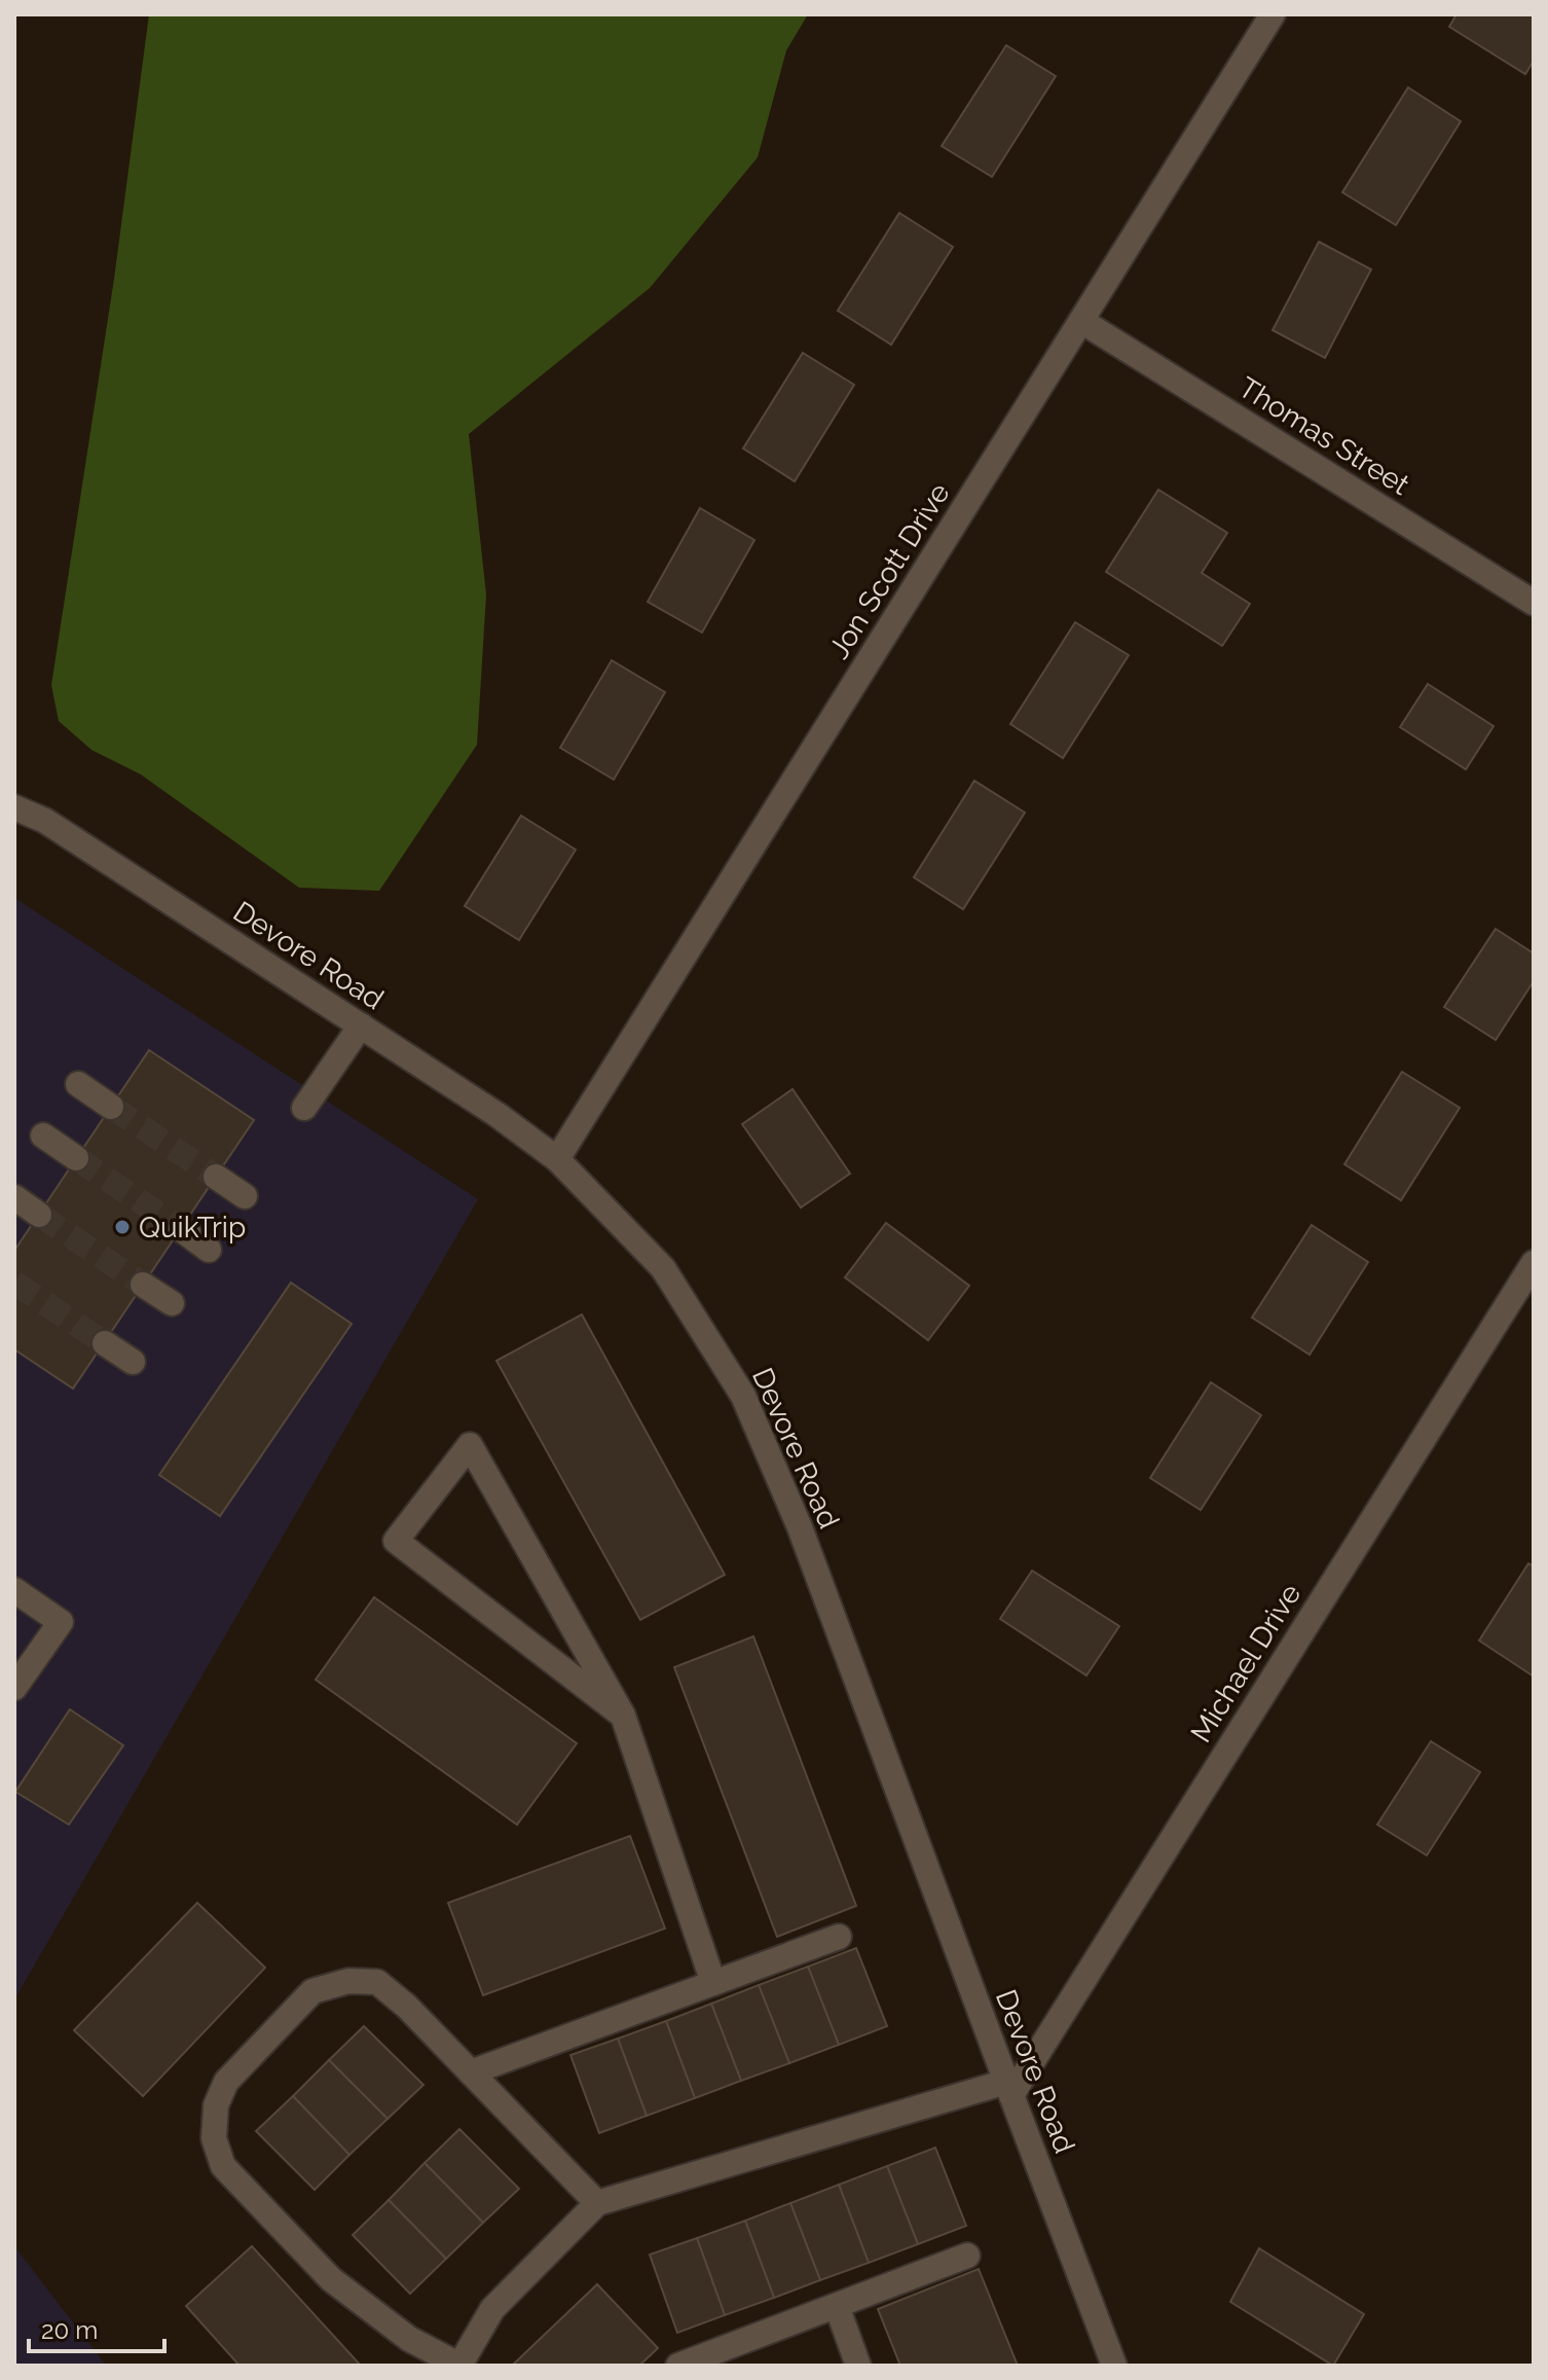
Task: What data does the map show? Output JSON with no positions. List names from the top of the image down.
{
  "streets": {
    "street": [
      "Thomas Street",
      "Jon Scott Drive",
      "Devore Road",
      "Michael Drive"
    ]
  },
  "crossings": [
    ["Thomas Street", "Jon Scott Drive"],
    ["Jon Scott Drive", "Devore Road"],
    ["Devore Road", "Michael Drive"]
  ],
  "places": ["QuikTrip"],
  "scale_bar": "20 m"
}
